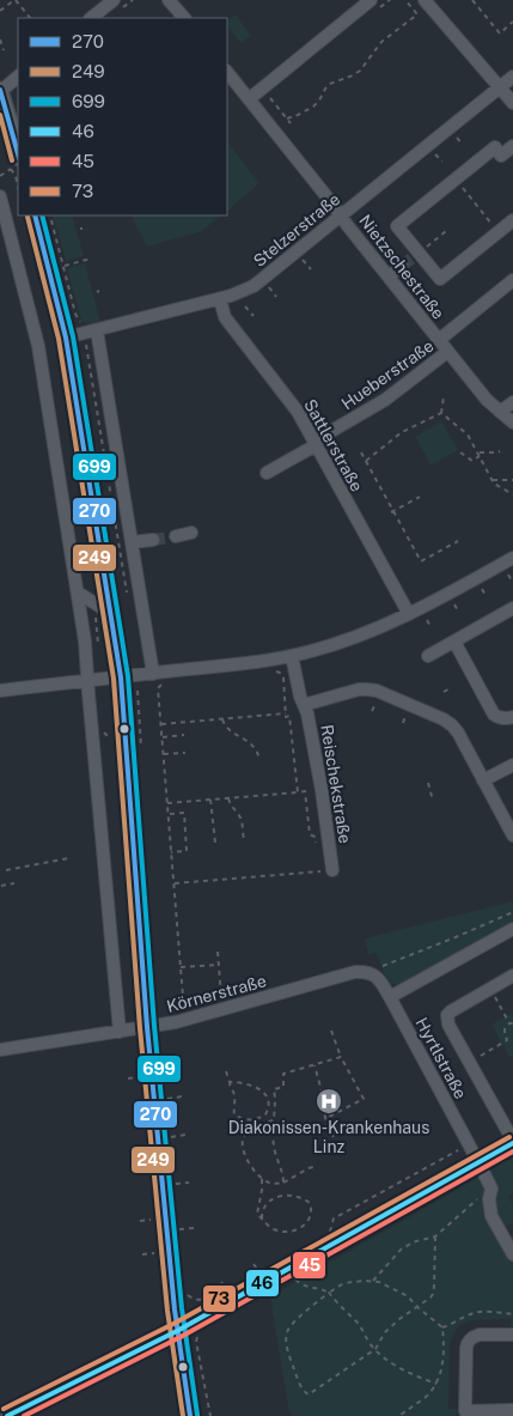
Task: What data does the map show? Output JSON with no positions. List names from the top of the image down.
{
  "streets": {
    "street": [
      "Stelzerstraße",
      "Nietzschestraße",
      "Hueberstraße",
      "Sattlerstraße",
      "Reischekstraße",
      "Körnerstraße",
      "Hyrtlstraße"
    ]
  },
  "crossings": [
    ["Stelzerstraße", "Nietzschestraße"],
    ["Stelzerstraße", "Sattlerstraße"],
    ["Nietzschestraße", "Hueberstraße"],
    ["Hueberstraße", "Sattlerstraße"],
    ["Körnerstraße", "Hyrtlstraße"]
  ],
  "places": {
    "hospital": ["Diakonissen-Krankenhaus Linz"]
  },
  "lines": [
    "transit line 270",
    "transit line 249",
    "transit line 699",
    "transit line 73",
    "transit line 46",
    "transit line 45"
  ],
  "legend": [
    "270",
    "249",
    "699",
    "46",
    "45",
    "73"
  ]
}
